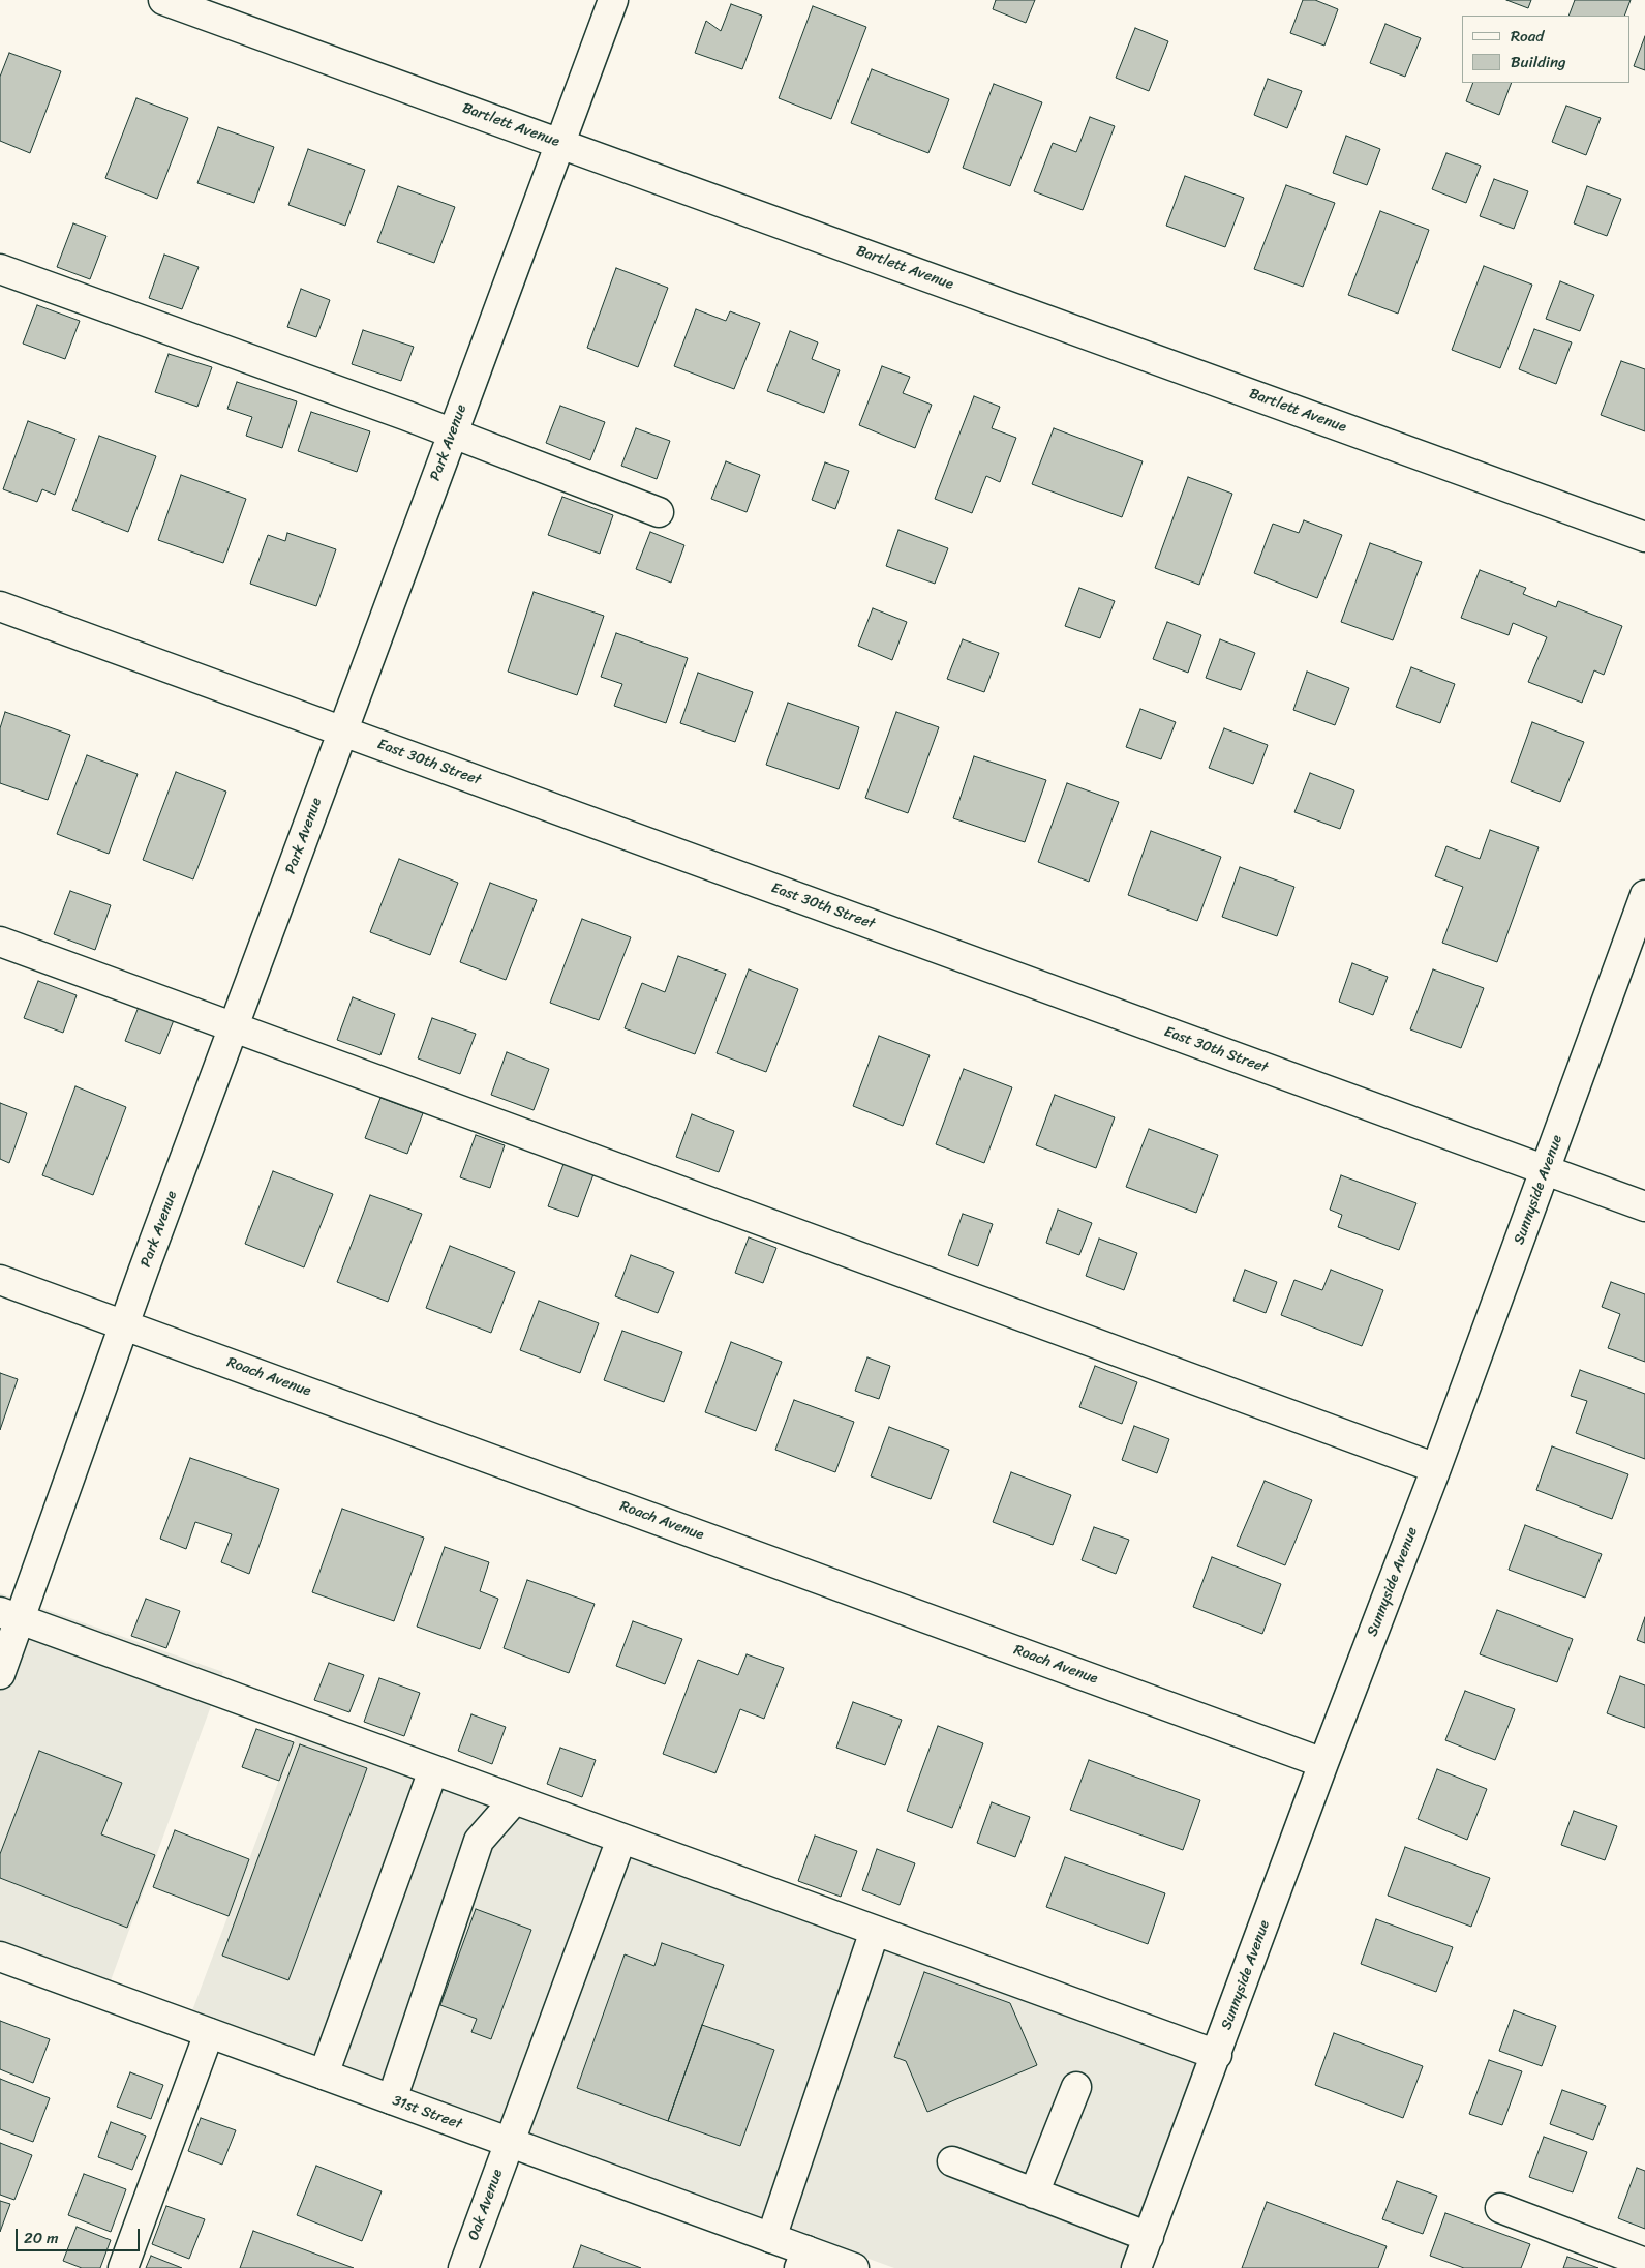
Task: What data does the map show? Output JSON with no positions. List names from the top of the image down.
{
  "streets": {
    "street": [
      "Bartlett Avenue",
      "Park Avenue",
      "East 30th Street",
      "Sunnyside Avenue",
      "Roach Avenue",
      "31st Street",
      "Oak Avenue"
    ]
  },
  "crossings": [
    ["Bartlett Avenue", "Park Avenue"],
    ["Park Avenue", "East 30th Street"],
    ["Park Avenue", "Roach Avenue"],
    ["East 30th Street", "Sunnyside Avenue"],
    ["Sunnyside Avenue", "Roach Avenue"],
    ["31st Street", "Oak Avenue"]
  ],
  "legend": ["Road", "Building"],
  "scale_bar": "20 m"
}
